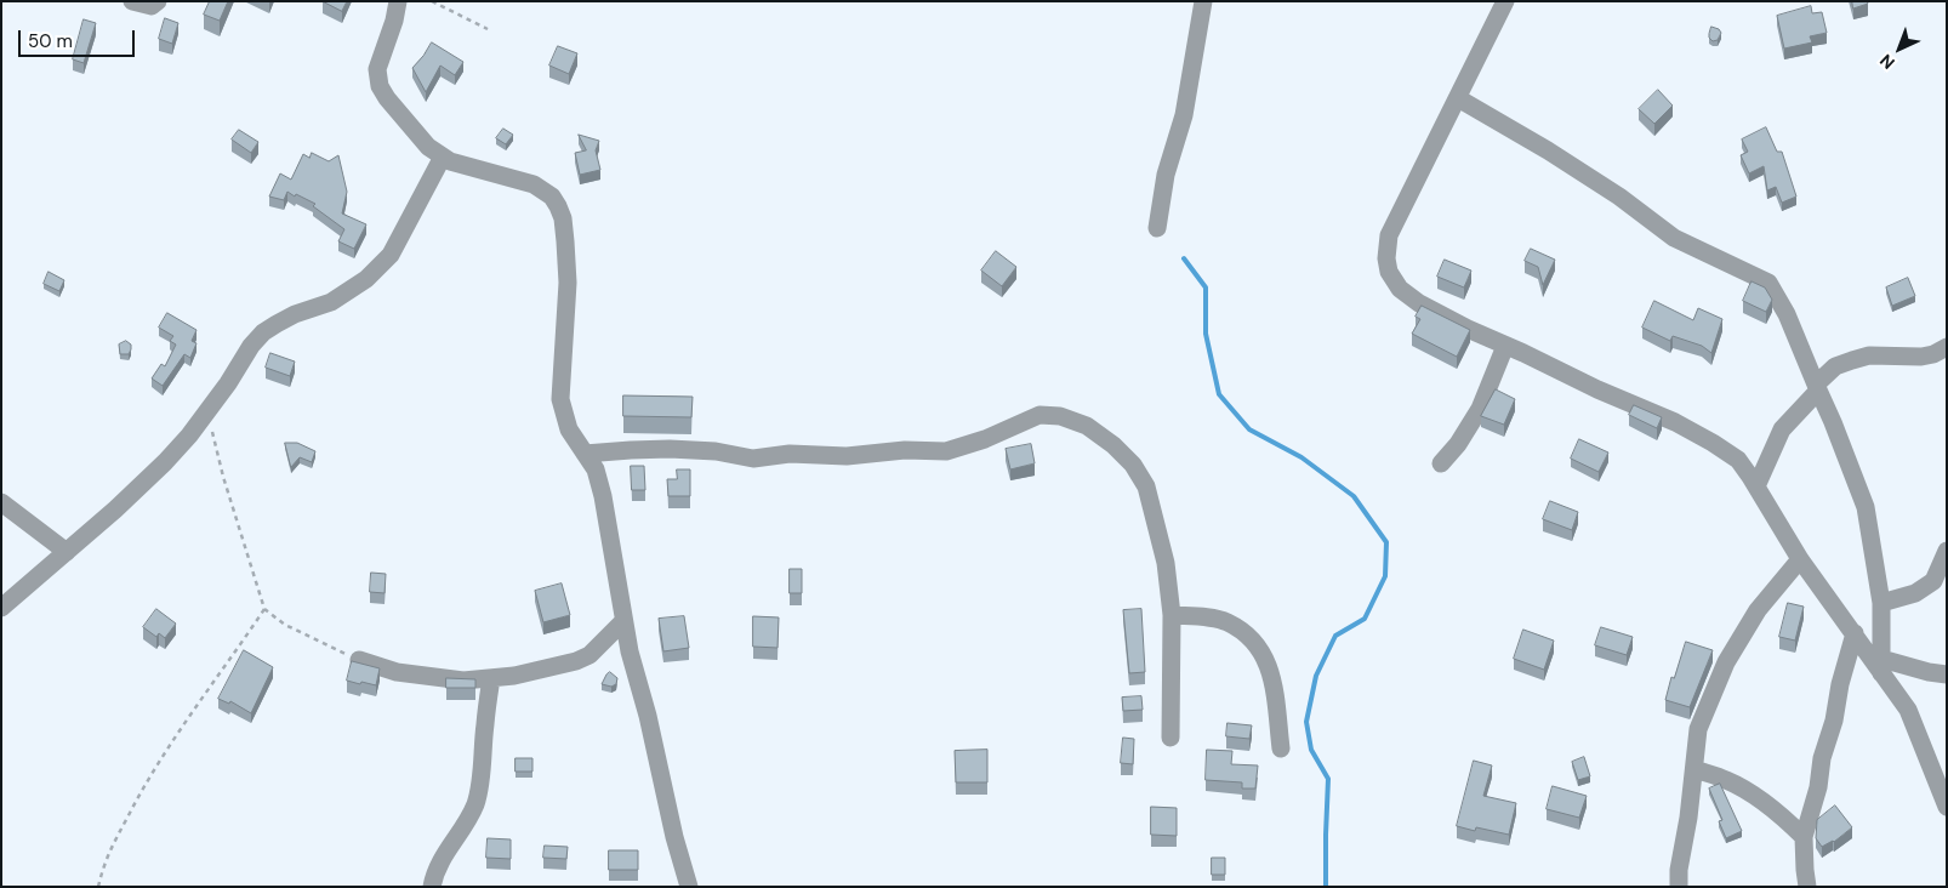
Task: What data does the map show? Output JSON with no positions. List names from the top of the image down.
{
  "scale_bar": "50 m",
  "north": "bottom left"
}
